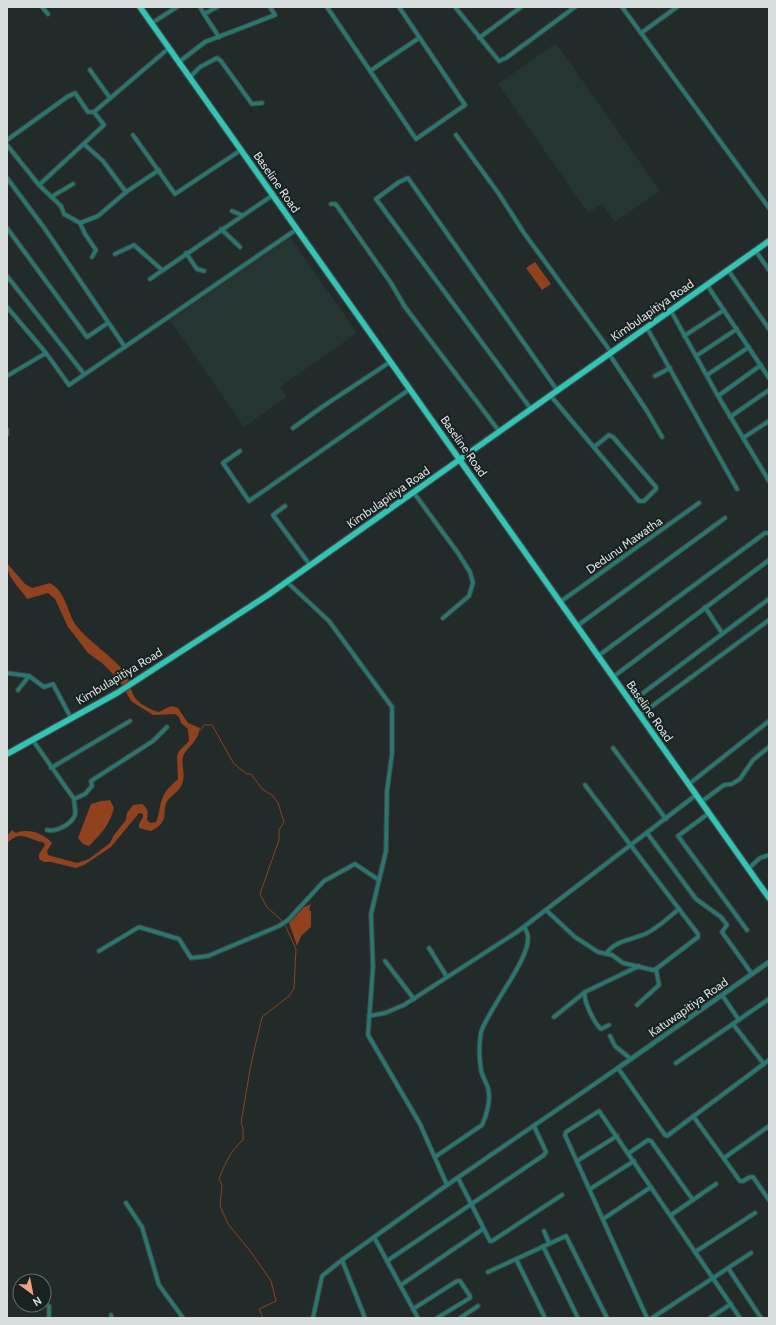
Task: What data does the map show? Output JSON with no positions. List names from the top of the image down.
{
  "streets": {
    "main road": ["Baseline Road", "Kimbulapitiya Road"],
    "street": ["Dedunu Mawatha", "Katuwapitiya Road"]
  },
  "crossings": [
    ["Baseline Road", "Kimbulapitiya Road"],
    ["Baseline Road", "Dedunu Mawatha"]
  ],
  "north": "bottom right"
}
